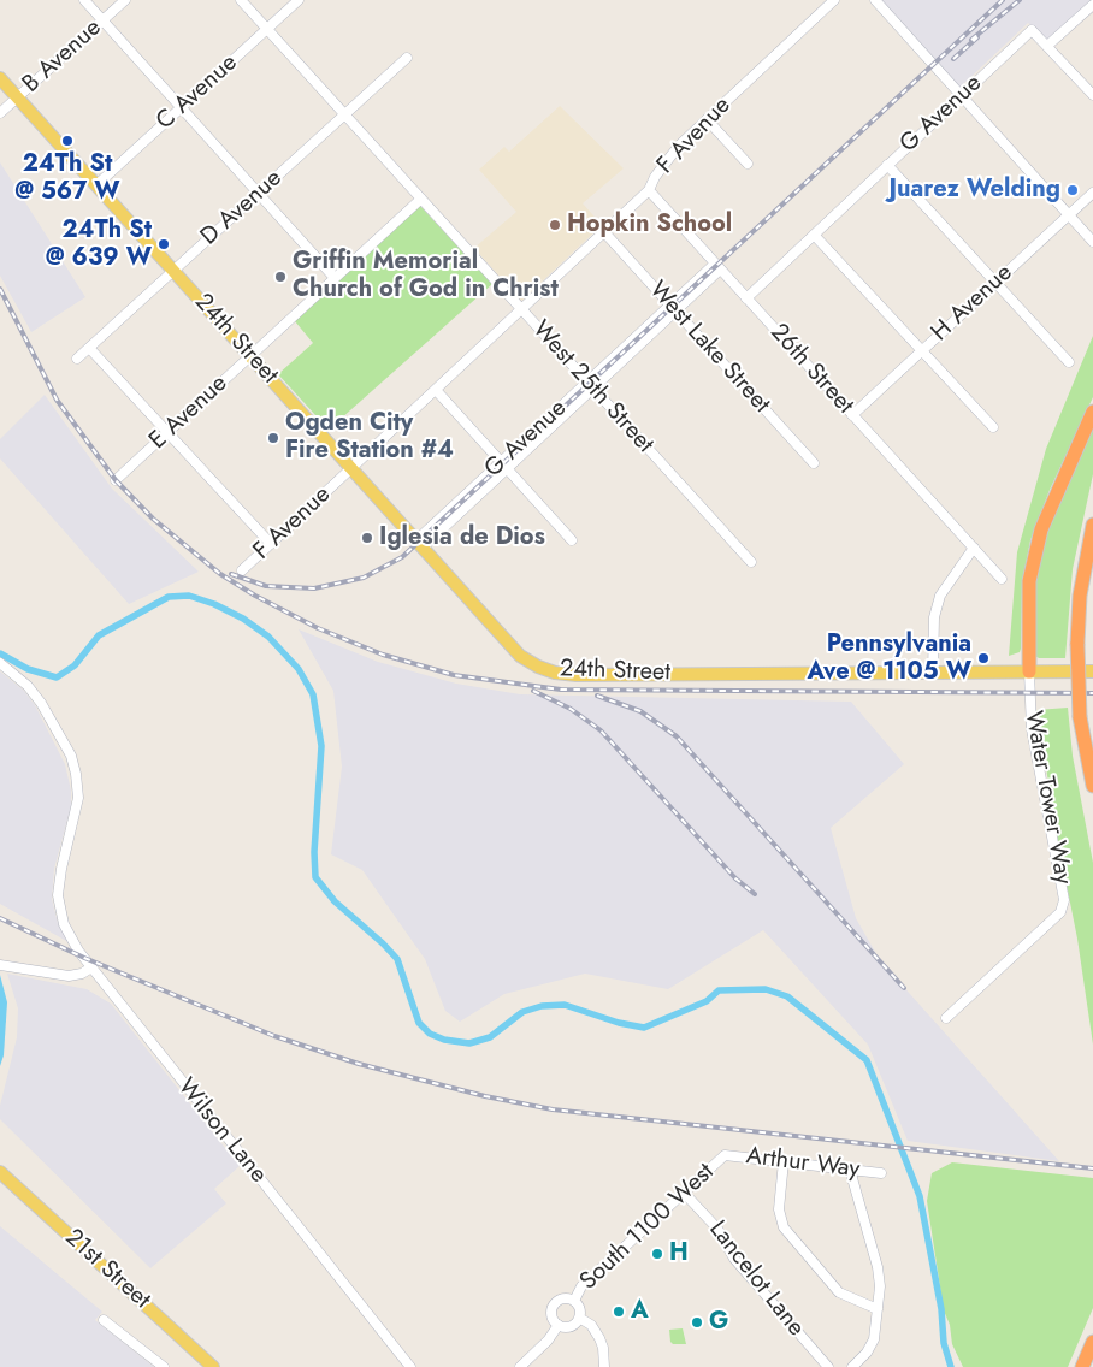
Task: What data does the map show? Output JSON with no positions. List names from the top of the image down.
{
  "streets": {
    "main road": ["24th Street", "21st Street"],
    "street": [
      "B Avenue",
      "C Avenue",
      "G Avenue",
      "F Avenue",
      "D Avenue",
      "H Avenue",
      "West Lake Street",
      "26th Street",
      "West 25th Street",
      "E Avenue",
      "Water Tower Way",
      "Wilson Lane",
      "Arthur Way",
      "South 1100 West",
      "Lancelot Lane"
    ]
  },
  "crossings": [
    ["B Avenue", "24th Street"],
    ["C Avenue", "24th Street"],
    ["C Avenue", "West 25th Street"],
    ["G Avenue", "24th Street"],
    ["G Avenue", "West Lake Street"],
    ["G Avenue", "26th Street"],
    ["G Avenue", "West 25th Street"],
    ["F Avenue", "24th Street"],
    ["F Avenue", "West Lake Street"],
    ["F Avenue", "26th Street"],
    ["F Avenue", "West 25th Street"],
    ["D Avenue", "24th Street"],
    ["D Avenue", "West 25th Street"],
    ["H Avenue", "26th Street"],
    ["24th Street", "E Avenue"],
    ["24th Street", "Water Tower Way"],
    ["West 25th Street", "E Avenue"],
    ["Arthur Way", "South 1100 West"],
    ["South 1100 West", "Lancelot Lane"]
  ],
  "places": [
    "24Th St @ 567 W",
    "Juarez Welding",
    "Hopkin School",
    "24Th St @ 639 W",
    "Griffin Memorial Church of God in Christ",
    "Ogden City Fire Station #4",
    "Iglesia de Dios",
    "Pennsylvania Ave @ 1105 W",
    "H",
    "A",
    "G"
  ]
}
